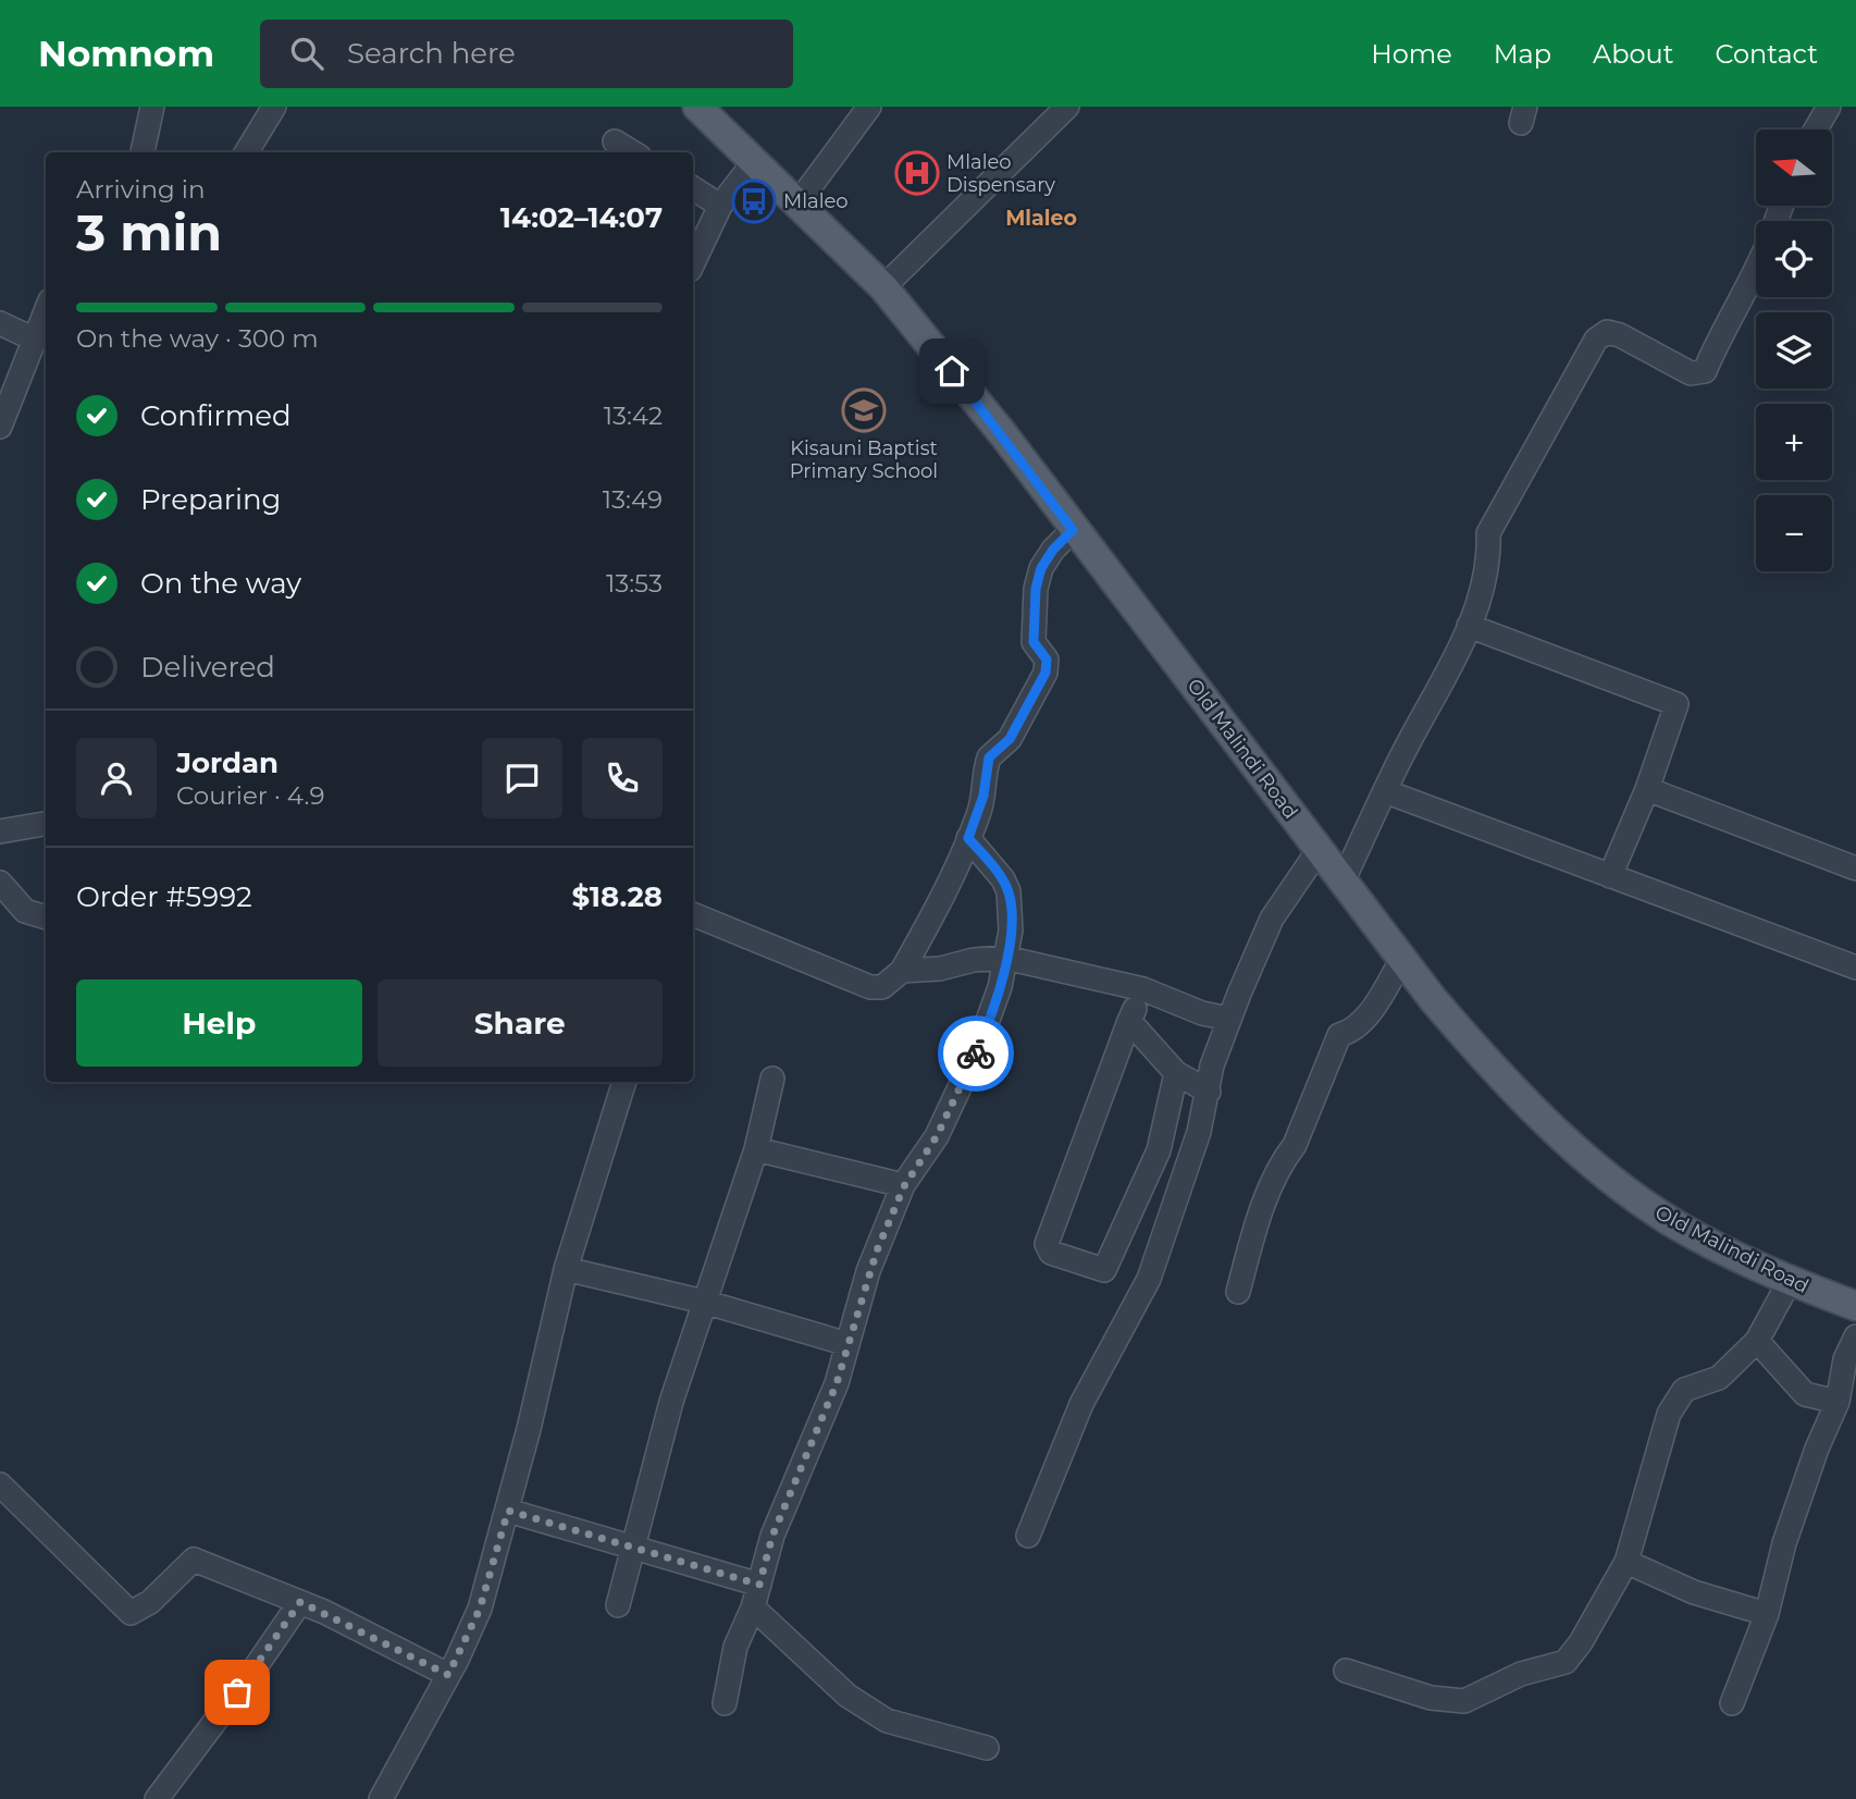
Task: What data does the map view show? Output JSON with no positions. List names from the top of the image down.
{
  "streets": {
    "main road": ["Old Malindi Road"]
  },
  "districts": ["Mlaleo"],
  "places": {
    "hospital": ["Mlaleo Dispensary"],
    "bus stop": ["Mlaleo"],
    "school or university": ["Kisauni Baptist Primary School"]
  },
  "north": "left",
  "page": {
    "header": "Nomnom",
    "search": "Search here",
    "nav": [
      "Home",
      "Map",
      "About",
      "Contact"
    ],
    "map_buttons": ["+", "−"],
    "heading": ["3 min", "Arriving in", "14:02–14:07"],
    "panel": [
      "Jordan",
      "Courier · 4.9",
      "Order #5992",
      "$18.28"
    ],
    "bar": "On the way · 300 m",
    "list": [
      ["Confirmed", "13:42"],
      ["Preparing", "13:49"],
      ["On the way", "13:53"],
      "Delivered"
    ],
    "buttons": ["Help", "Share"]
  }
}
